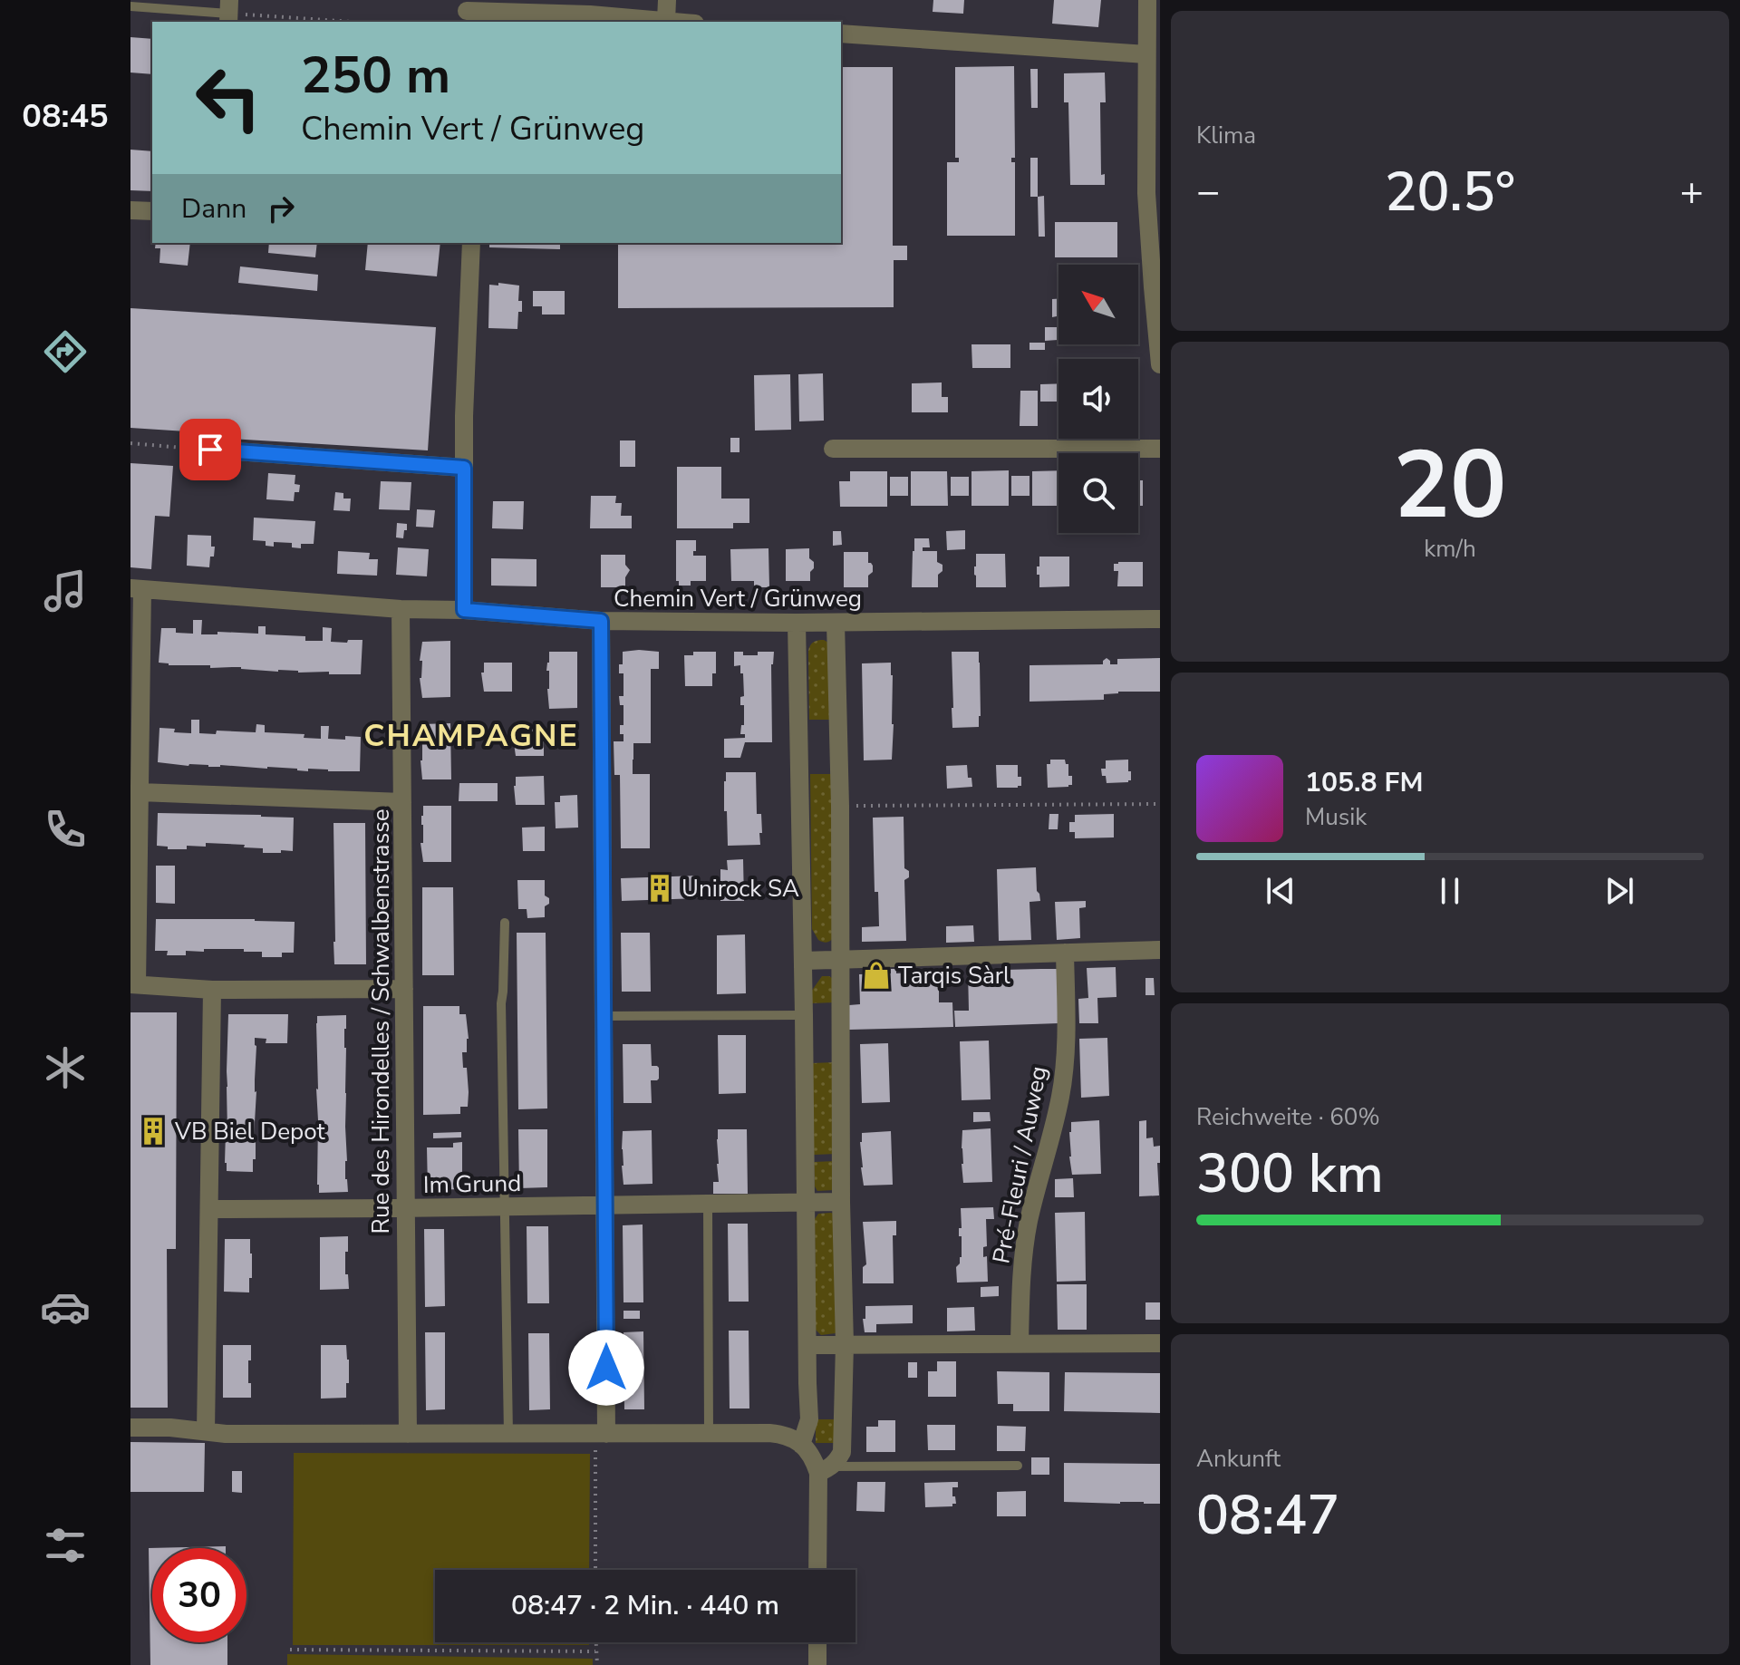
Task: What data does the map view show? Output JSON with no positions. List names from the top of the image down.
{
  "streets": {
    "street": [
      "Chemin Vert / Grünweg",
      "Rue des Hirondelles / Schwalbenstrasse",
      "Pré-Fleuri / Auweg",
      "Im Grund"
    ]
  },
  "crossings": [
    ["Chemin Vert / Grünweg", "Rue des Hirondelles / Schwalbenstrasse"],
    ["Rue des Hirondelles / Schwalbenstrasse", "Im Grund"]
  ],
  "districts": ["CHAMPAGNE"],
  "places": {
    "building": ["Unirock SA", "VB Biel Depot"],
    "shop": ["Tarqis Sàrl"]
  },
  "north": "top left",
  "page": {
    "tabs": "08:45",
    "tile": [
      "Klima",
      ["20", "km/h"],
      ["Reichweite · 60%", "300 km"],
      ["Ankunft", "08:47"]
    ],
    "turn": ["250 m", "Chemin Vert / Grünweg"],
    "heat": ["−", "20.5°", "+"],
    "then": "Dann",
    "song": ["105.8 FM", "Musik"],
    "limit": "30",
    "trip": "08:47 · 2 Min. · 440 m"
  }
}
